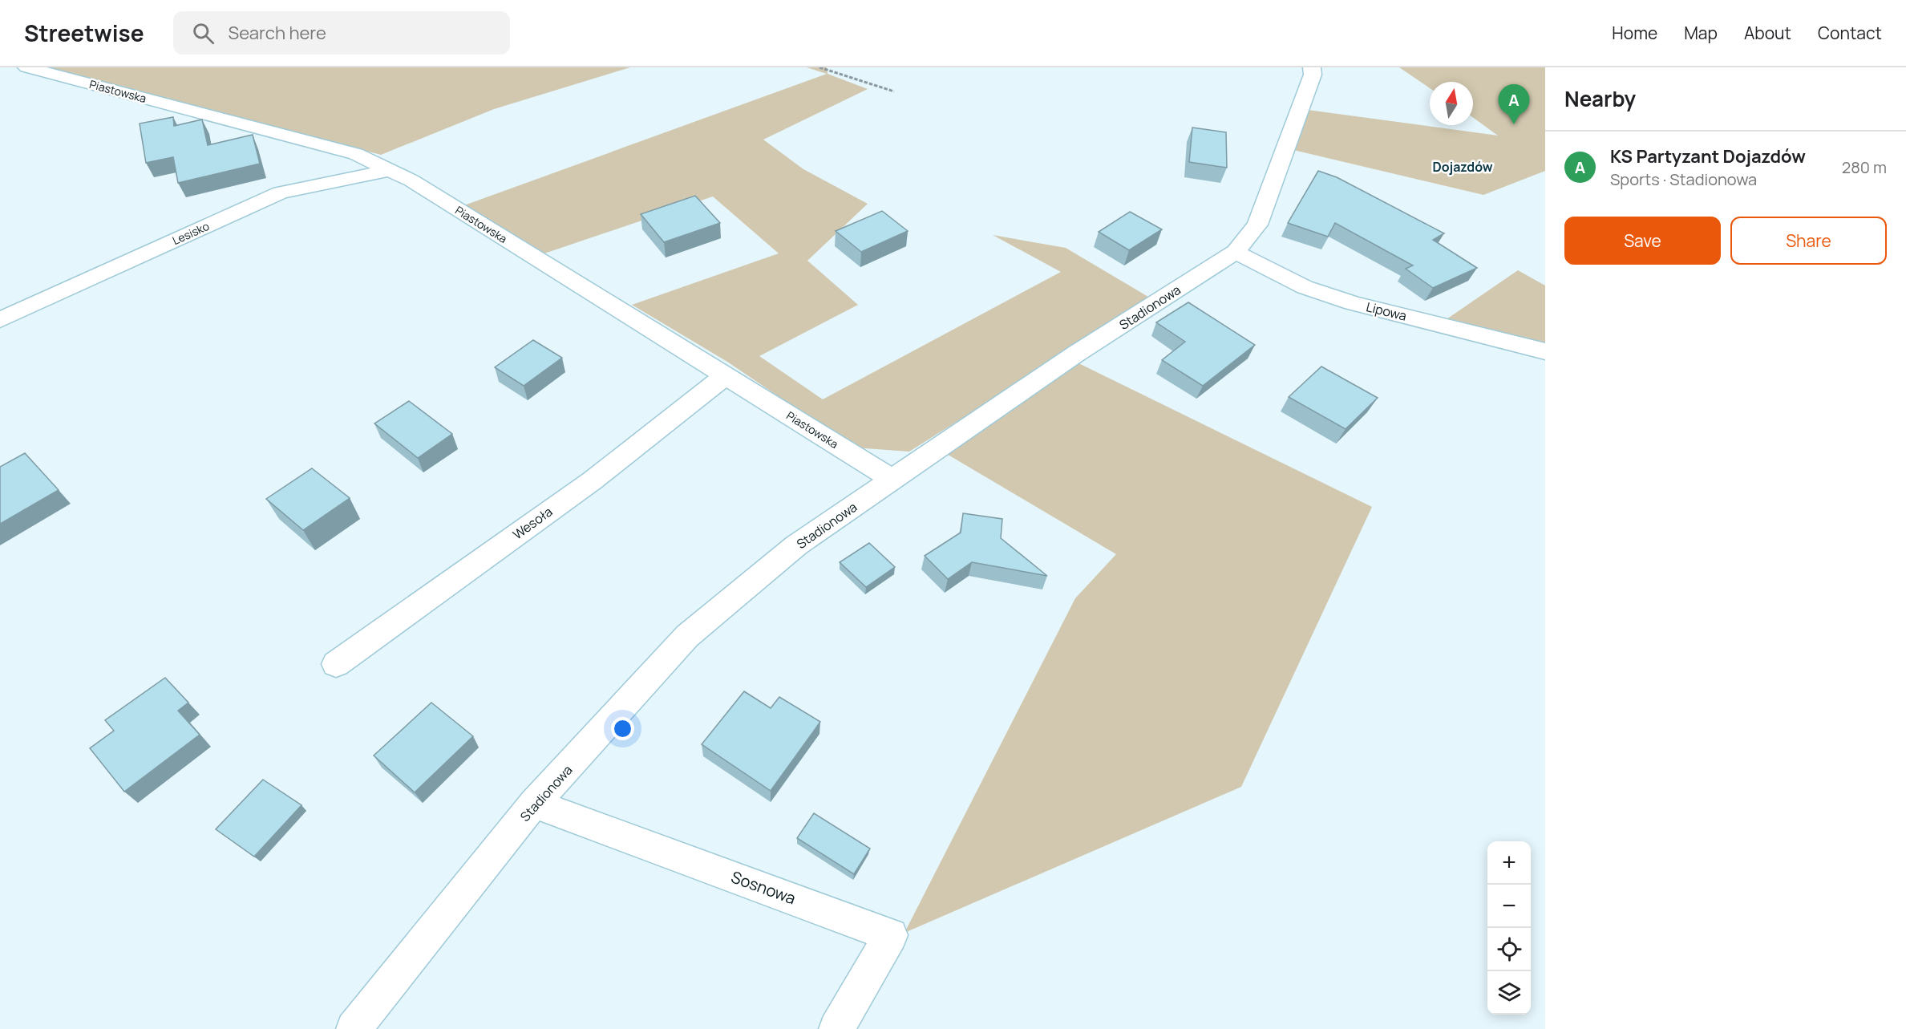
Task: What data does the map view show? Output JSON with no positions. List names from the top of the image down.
{
  "streets": {
    "street": [
      "Piastowska",
      "Lesisko",
      "Stadionowa",
      "Lipowa",
      "Wesoła",
      "Sosnowa"
    ]
  },
  "crossings": [
    ["Piastowska", "Lesisko"],
    ["Piastowska", "Stadionowa"],
    ["Piastowska", "Wesoła"],
    ["Stadionowa", "Lipowa"],
    ["Stadionowa", "Sosnowa"]
  ],
  "districts": ["Dojazdów"],
  "north": "top",
  "page": {
    "header": "Streetwise",
    "search": "Search here",
    "nav": [
      "Home",
      "Map",
      "About",
      "Contact"
    ],
    "heading": "Nearby",
    "pins": "A",
    "list": [
      {
        "mark": "A",
        "name": "KS Partyzant Dojazdów",
        "note": "Sports · Stadionowa",
        "value": "280 m"
      }
    ],
    "buttons": ["Save", "Share"],
    "map_buttons": ["+", "−"]
  }
}
